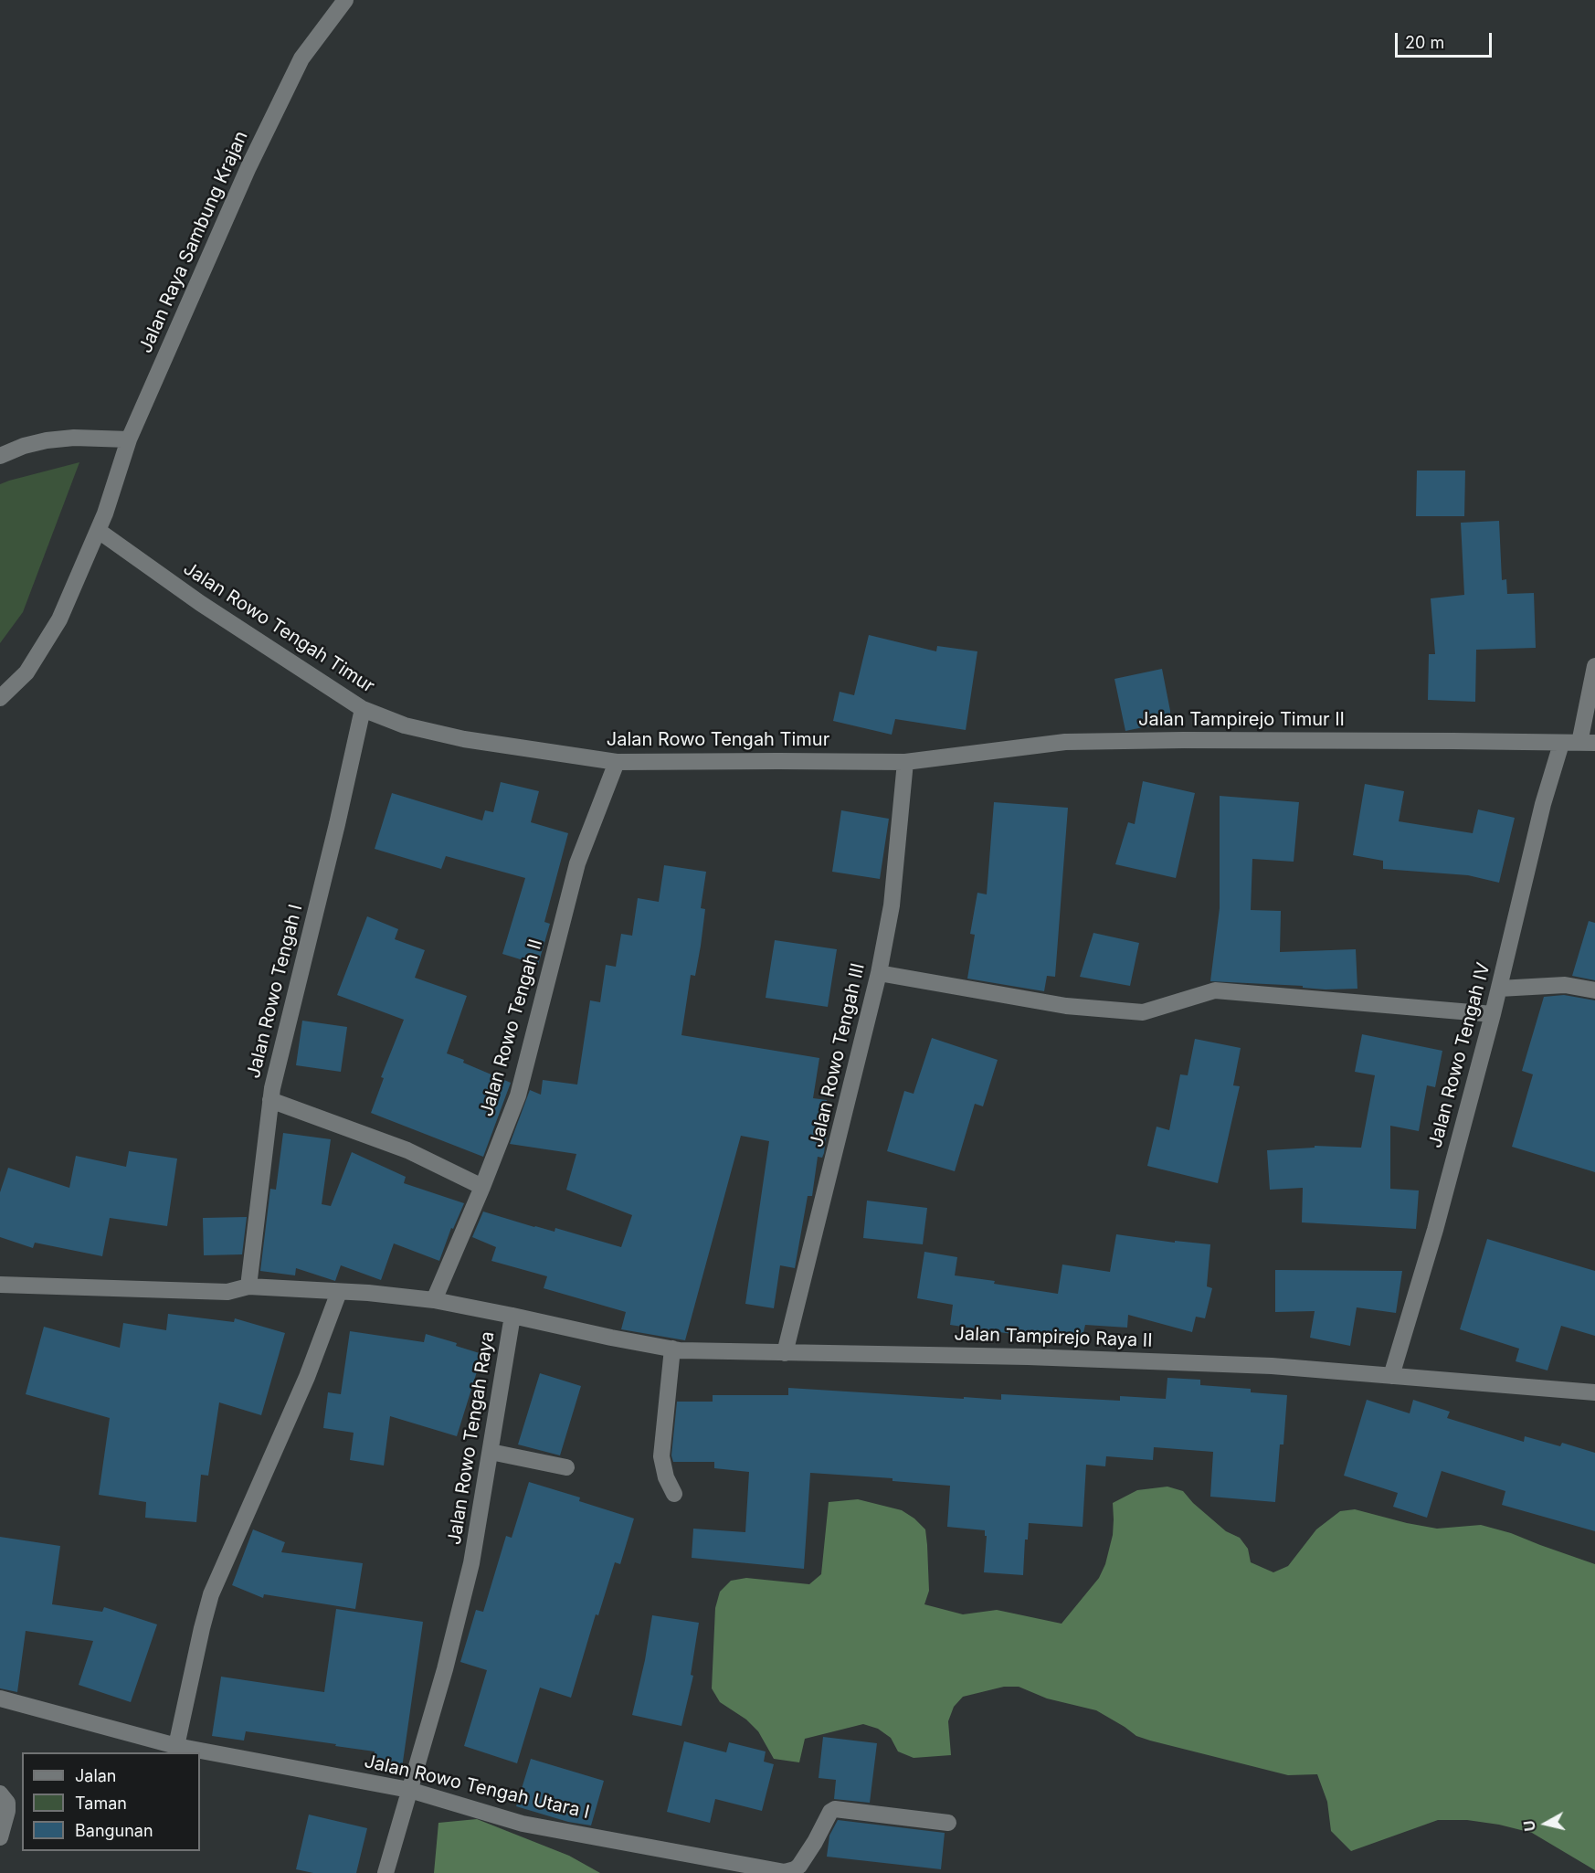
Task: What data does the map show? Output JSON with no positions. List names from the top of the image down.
{
  "streets": {
    "street": [
      "Jalan Raya Sambung Krajan",
      "Jalan Rowo Tengah Timur",
      "Jalan Tampirejo Timur II",
      "Jalan Rowo Tengah I",
      "Jalan Rowo Tengah II",
      "Jalan Rowo Tengah III",
      "Jalan Rowo Tengah IV",
      "Jalan Tampirejo Raya II",
      "Jalan Rowo Tengah Raya",
      "Jalan Rowo Tengah Utara I"
    ]
  },
  "crossings": [
    ["Jalan Raya Sambung Krajan", "Jalan Rowo Tengah Timur"],
    ["Jalan Rowo Tengah Timur", "Jalan Tampirejo Timur II"],
    ["Jalan Rowo Tengah Timur", "Jalan Rowo Tengah I"],
    ["Jalan Rowo Tengah Timur", "Jalan Rowo Tengah II"],
    ["Jalan Rowo Tengah Timur", "Jalan Rowo Tengah III"],
    ["Jalan Tampirejo Timur II", "Jalan Rowo Tengah III"],
    ["Jalan Tampirejo Timur II", "Jalan Rowo Tengah IV"],
    ["Jalan Rowo Tengah I", "Jalan Rowo Tengah Raya"],
    ["Jalan Rowo Tengah II", "Jalan Rowo Tengah Raya"],
    ["Jalan Rowo Tengah III", "Jalan Tampirejo Raya II"],
    ["Jalan Rowo Tengah IV", "Jalan Tampirejo Raya II"],
    ["Jalan Tampirejo Raya II", "Jalan Rowo Tengah Raya"],
    ["Jalan Rowo Tengah Raya", "Jalan Rowo Tengah Utara I"]
  ],
  "legend": ["Jalan", "Taman", "Bangunan"],
  "scale_bar": "20 m",
  "north": "left"
}
